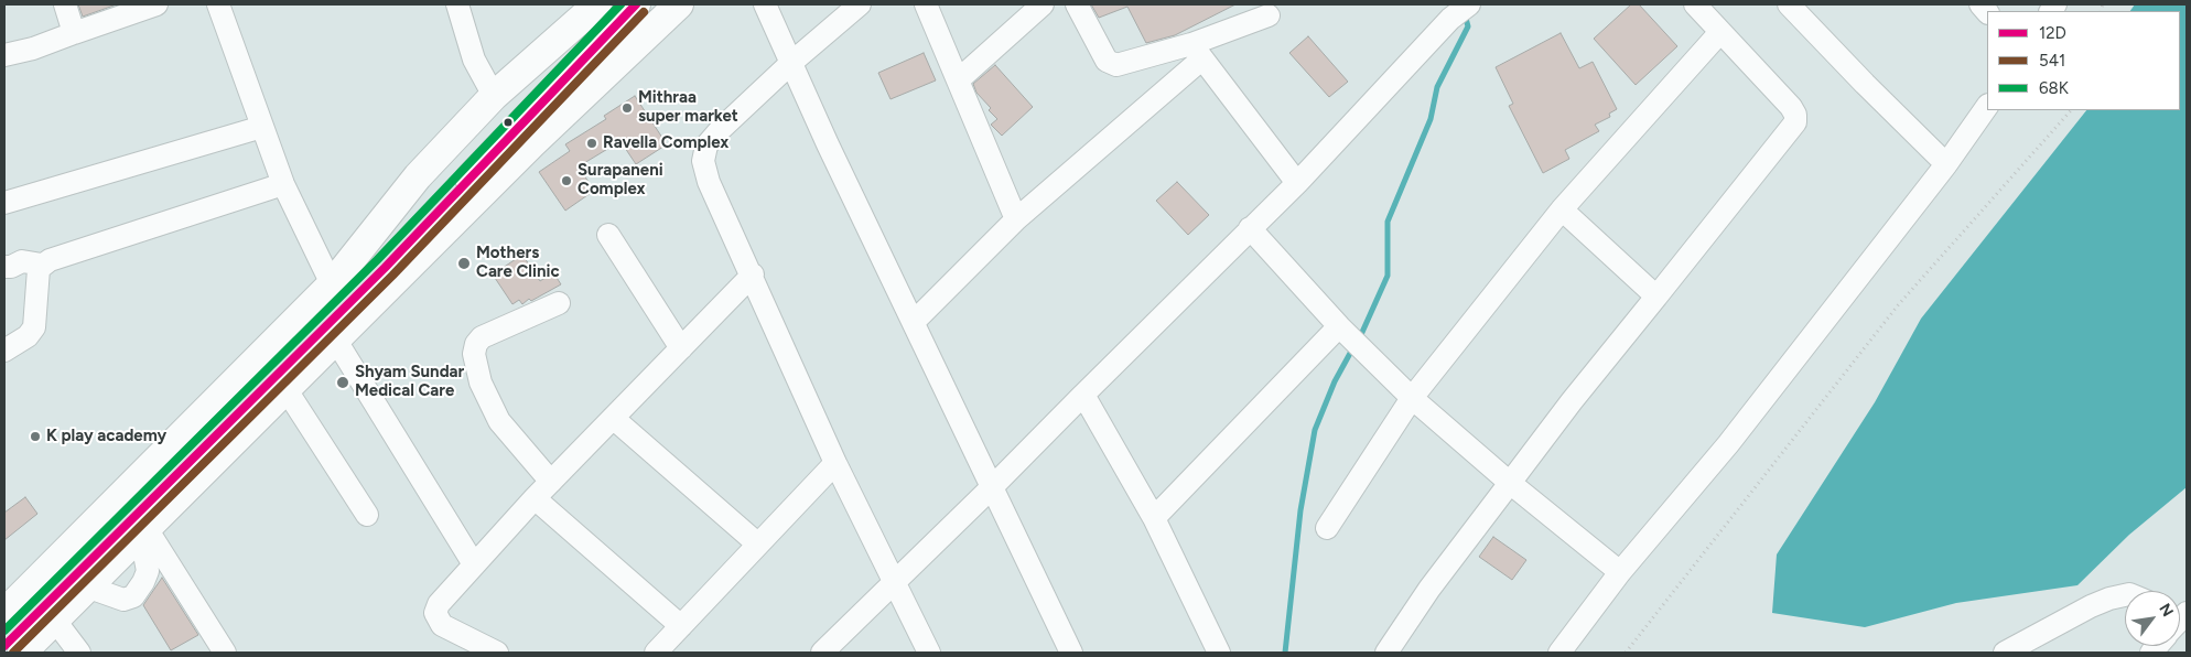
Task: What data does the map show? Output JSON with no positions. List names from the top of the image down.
{
  "places": [
    "Mithraa super market",
    "Ravella Complex",
    "Surapaneni Complex",
    "Mothers Care Clinic",
    "Shyam Sundar Medical Care",
    "K play academy"
  ],
  "lines": ["transit line 12D", "transit line 68K", "transit line 541"],
  "legend": ["12D", "541", "68K"],
  "north": "top right"
}
